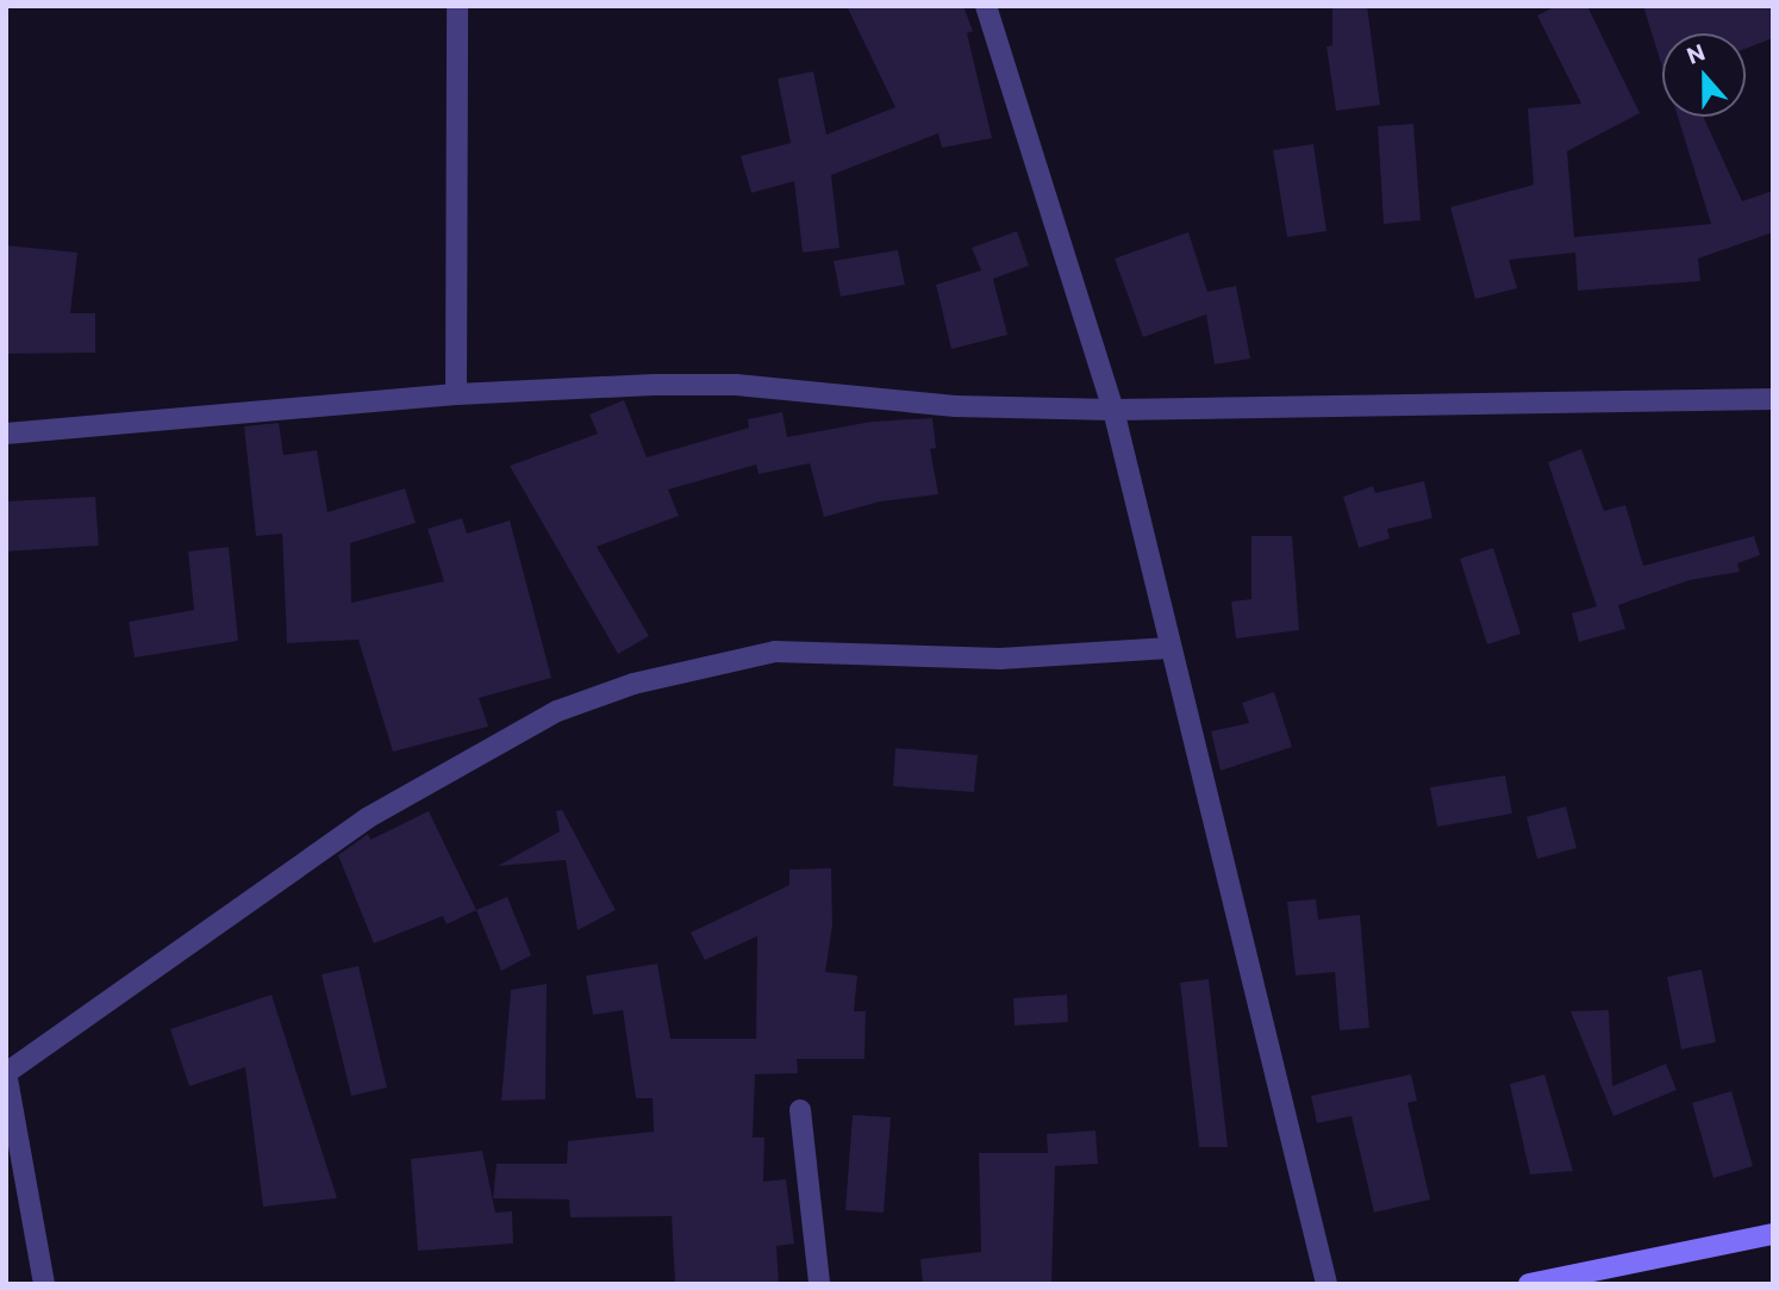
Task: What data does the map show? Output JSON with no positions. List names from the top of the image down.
{
  "north": "top"
}
